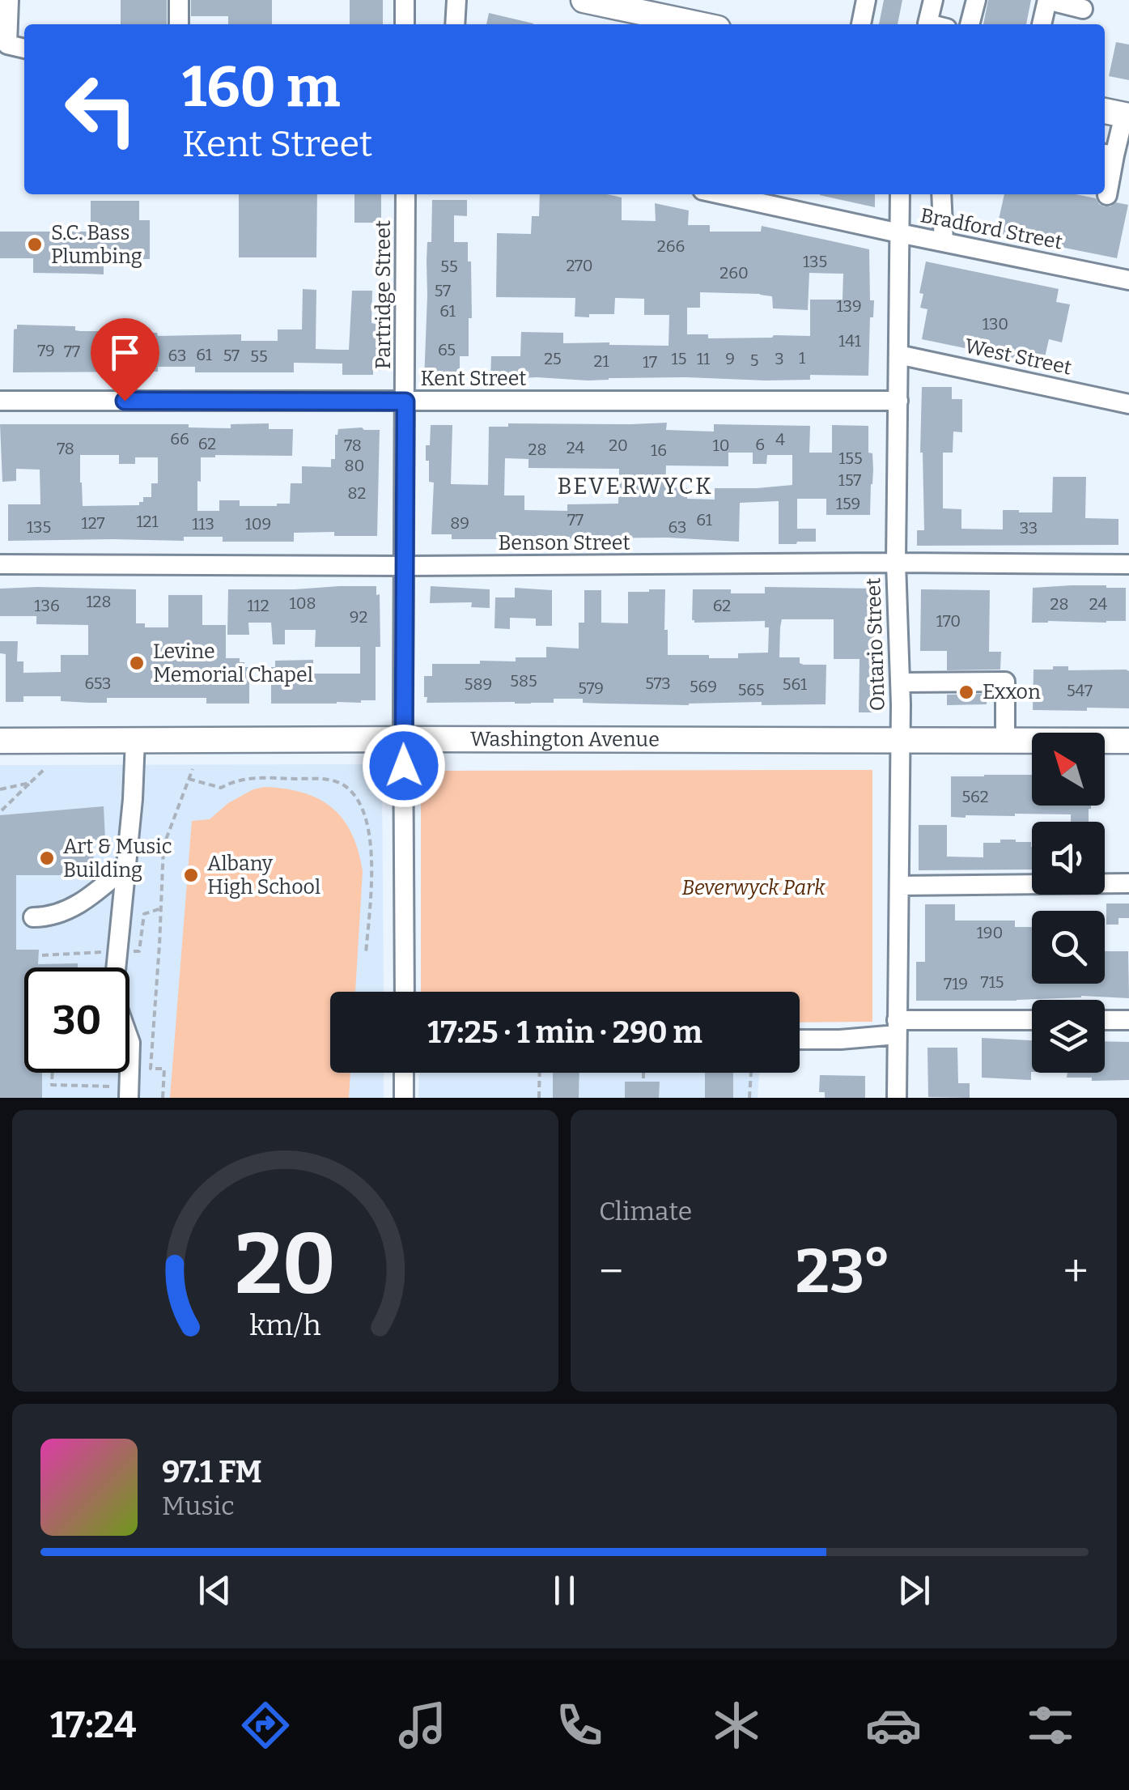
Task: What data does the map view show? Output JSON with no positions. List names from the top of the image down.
{
  "streets": {
    "main road": ["Washington Avenue"],
    "street": [
      "Bradford Street",
      "Partridge Street",
      "West Street",
      "Kent Street",
      "Benson Street",
      "Ontario Street"
    ]
  },
  "crossings": [
    ["Bradford Street", "Ontario Street"],
    ["Partridge Street", "Kent Street"],
    ["Partridge Street", "Benson Street"],
    ["Partridge Street", "Washington Avenue"],
    ["West Street", "Ontario Street"],
    ["Kent Street", "Ontario Street"],
    ["Benson Street", "Ontario Street"],
    ["Ontario Street", "Washington Avenue"]
  ],
  "districts": ["BEVERWYCK"],
  "parks": ["Beverwyck Park"],
  "places": [
    "S.C. Bass Plumbing",
    "Levine Memorial Chapel",
    "Exxon",
    "Art & Music Building",
    "Albany High School"
  ],
  "house_numbers": [
    "266",
    "135",
    "270",
    "55",
    "260",
    "57",
    "139",
    "61",
    "130",
    "141",
    "65",
    "79",
    "77",
    "61",
    "63",
    "57",
    "55",
    "1",
    "25",
    "15",
    "11",
    "9",
    "3",
    "5",
    "21",
    "17",
    "66",
    "4",
    "62",
    "6",
    "78",
    "20",
    "10",
    "24",
    "78",
    "28",
    "16",
    "155",
    "80",
    "157",
    "82",
    "159",
    "77",
    "61",
    "121",
    "127",
    "89",
    "113",
    "109",
    "135",
    "63",
    "33",
    "128",
    "108",
    "28",
    "24",
    "136",
    "112",
    "62",
    "92",
    "170",
    "585",
    "653",
    "573",
    "589",
    "561",
    "569",
    "579",
    "565",
    "547",
    "562",
    "190",
    "715",
    "719"
  ],
  "north": "top left",
  "page": {
    "turn": ["160 m", "Kent Street"],
    "limit": "30",
    "trip": "17:25 · 1 min · 290 m",
    "tile": "Climate",
    "heat": ["−", "23°", "+"],
    "song": ["97.1 FM", "Music"],
    "tabs": "17:24",
    "gauge": ["20", "km/h"]
  }
}
